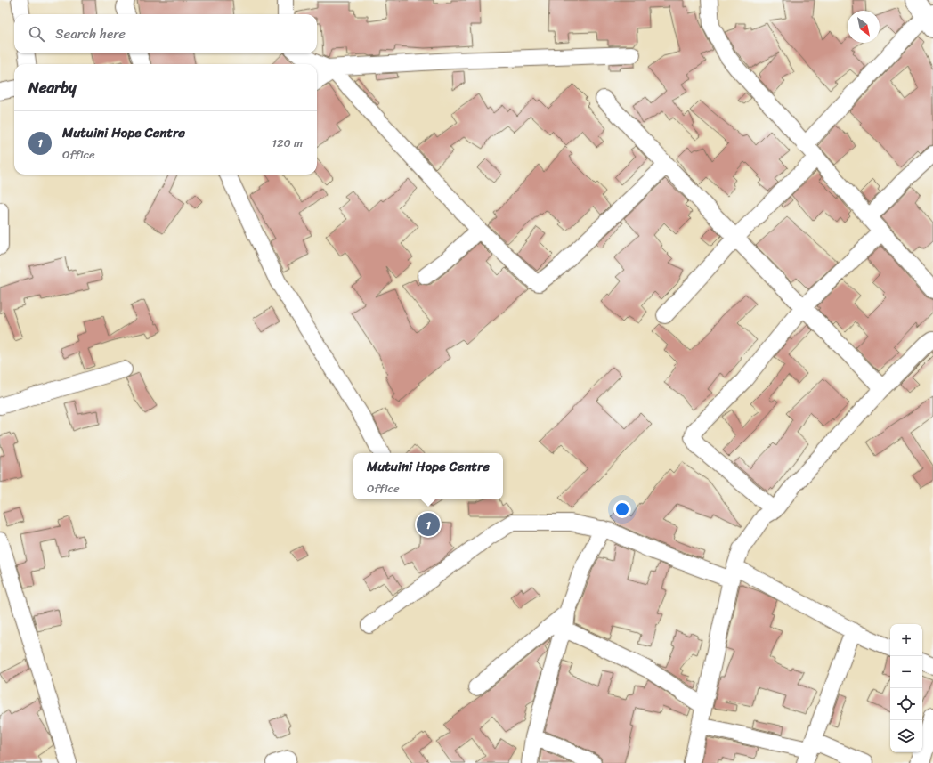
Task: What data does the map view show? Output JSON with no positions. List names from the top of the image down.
{
  "north": "bottom right",
  "page": {
    "search": "Search here",
    "heading": "Nearby",
    "list": [
      {
        "mark": "1",
        "name": "Mutuini Hope Centre",
        "note": "Office",
        "value": "120 m"
      }
    ],
    "popup": ["Mutuini Hope Centre", "Office"],
    "pins": "1",
    "map_buttons": ["+", "−"]
  }
}
